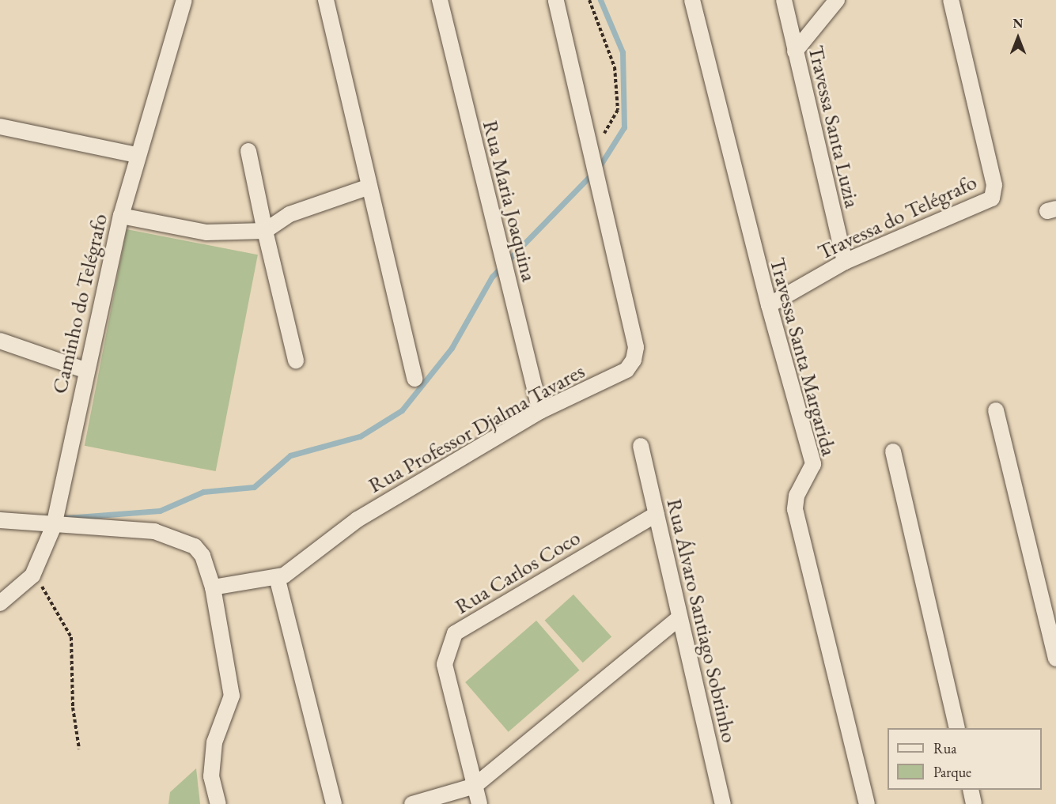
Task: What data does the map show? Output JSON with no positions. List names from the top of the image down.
{
  "streets": {
    "street": [
      "Travessa Santa Luzia",
      "Rua Maria Joaquina",
      "Travessa do Telégrafo",
      "Caminho do Telégrafo",
      "Travessa Santa Margarida",
      "Rua Professor Djalma Tavares",
      "Rua Carlos Coco",
      "Rua Álvaro Santiago Sobrinho"
    ]
  },
  "crossings": [
    ["Travessa Santa Luzia", "Travessa do Telégrafo"],
    ["Rua Maria Joaquina", "Rua Professor Djalma Tavares"],
    ["Travessa do Telégrafo", "Travessa Santa Margarida"],
    ["Rua Carlos Coco", "Rua Álvaro Santiago Sobrinho"]
  ],
  "legend": ["Rua", "Parque"],
  "north": "top"
}
